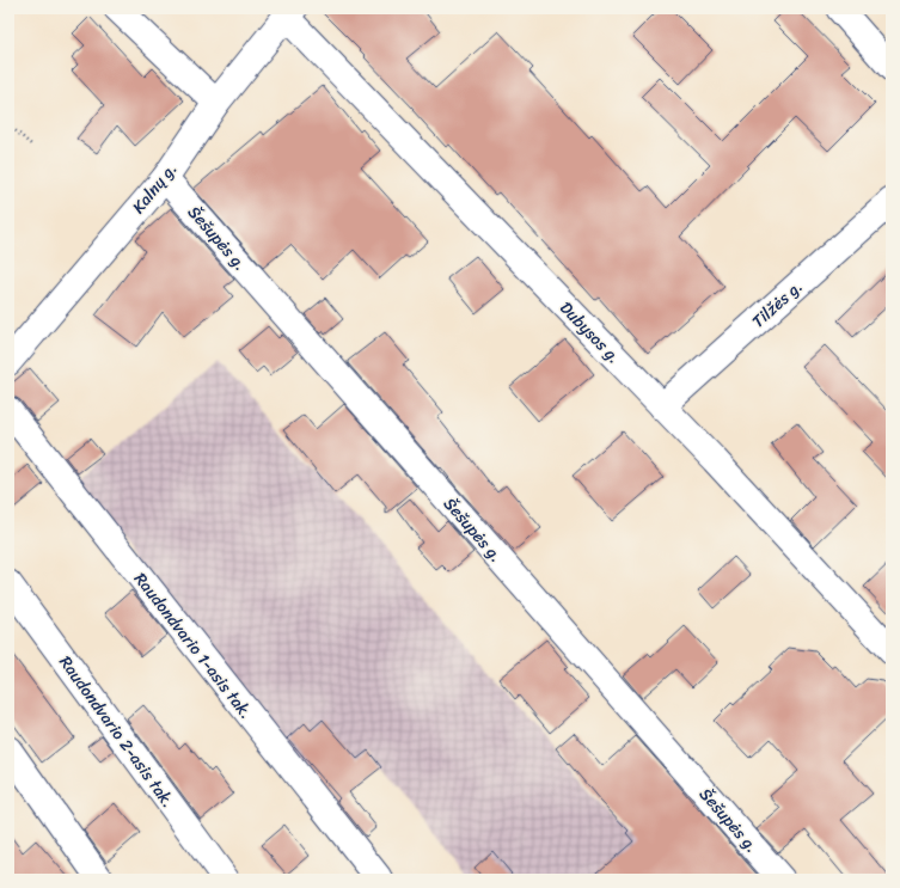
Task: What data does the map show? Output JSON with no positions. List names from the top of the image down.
{
  "streets": {
    "street": [
      "Kalnų g.",
      "Šešupės g.",
      "Tilžės g.",
      "Dubysos g.",
      "Raudondvario 1-asis tak.",
      "Raudondvario 2-asis tak."
    ]
  },
  "crossings": [
    ["Kalnų g.", "Šešupės g."],
    ["Kalnų g.", "Dubysos g."],
    ["Tilžės g.", "Dubysos g."]
  ]
}
